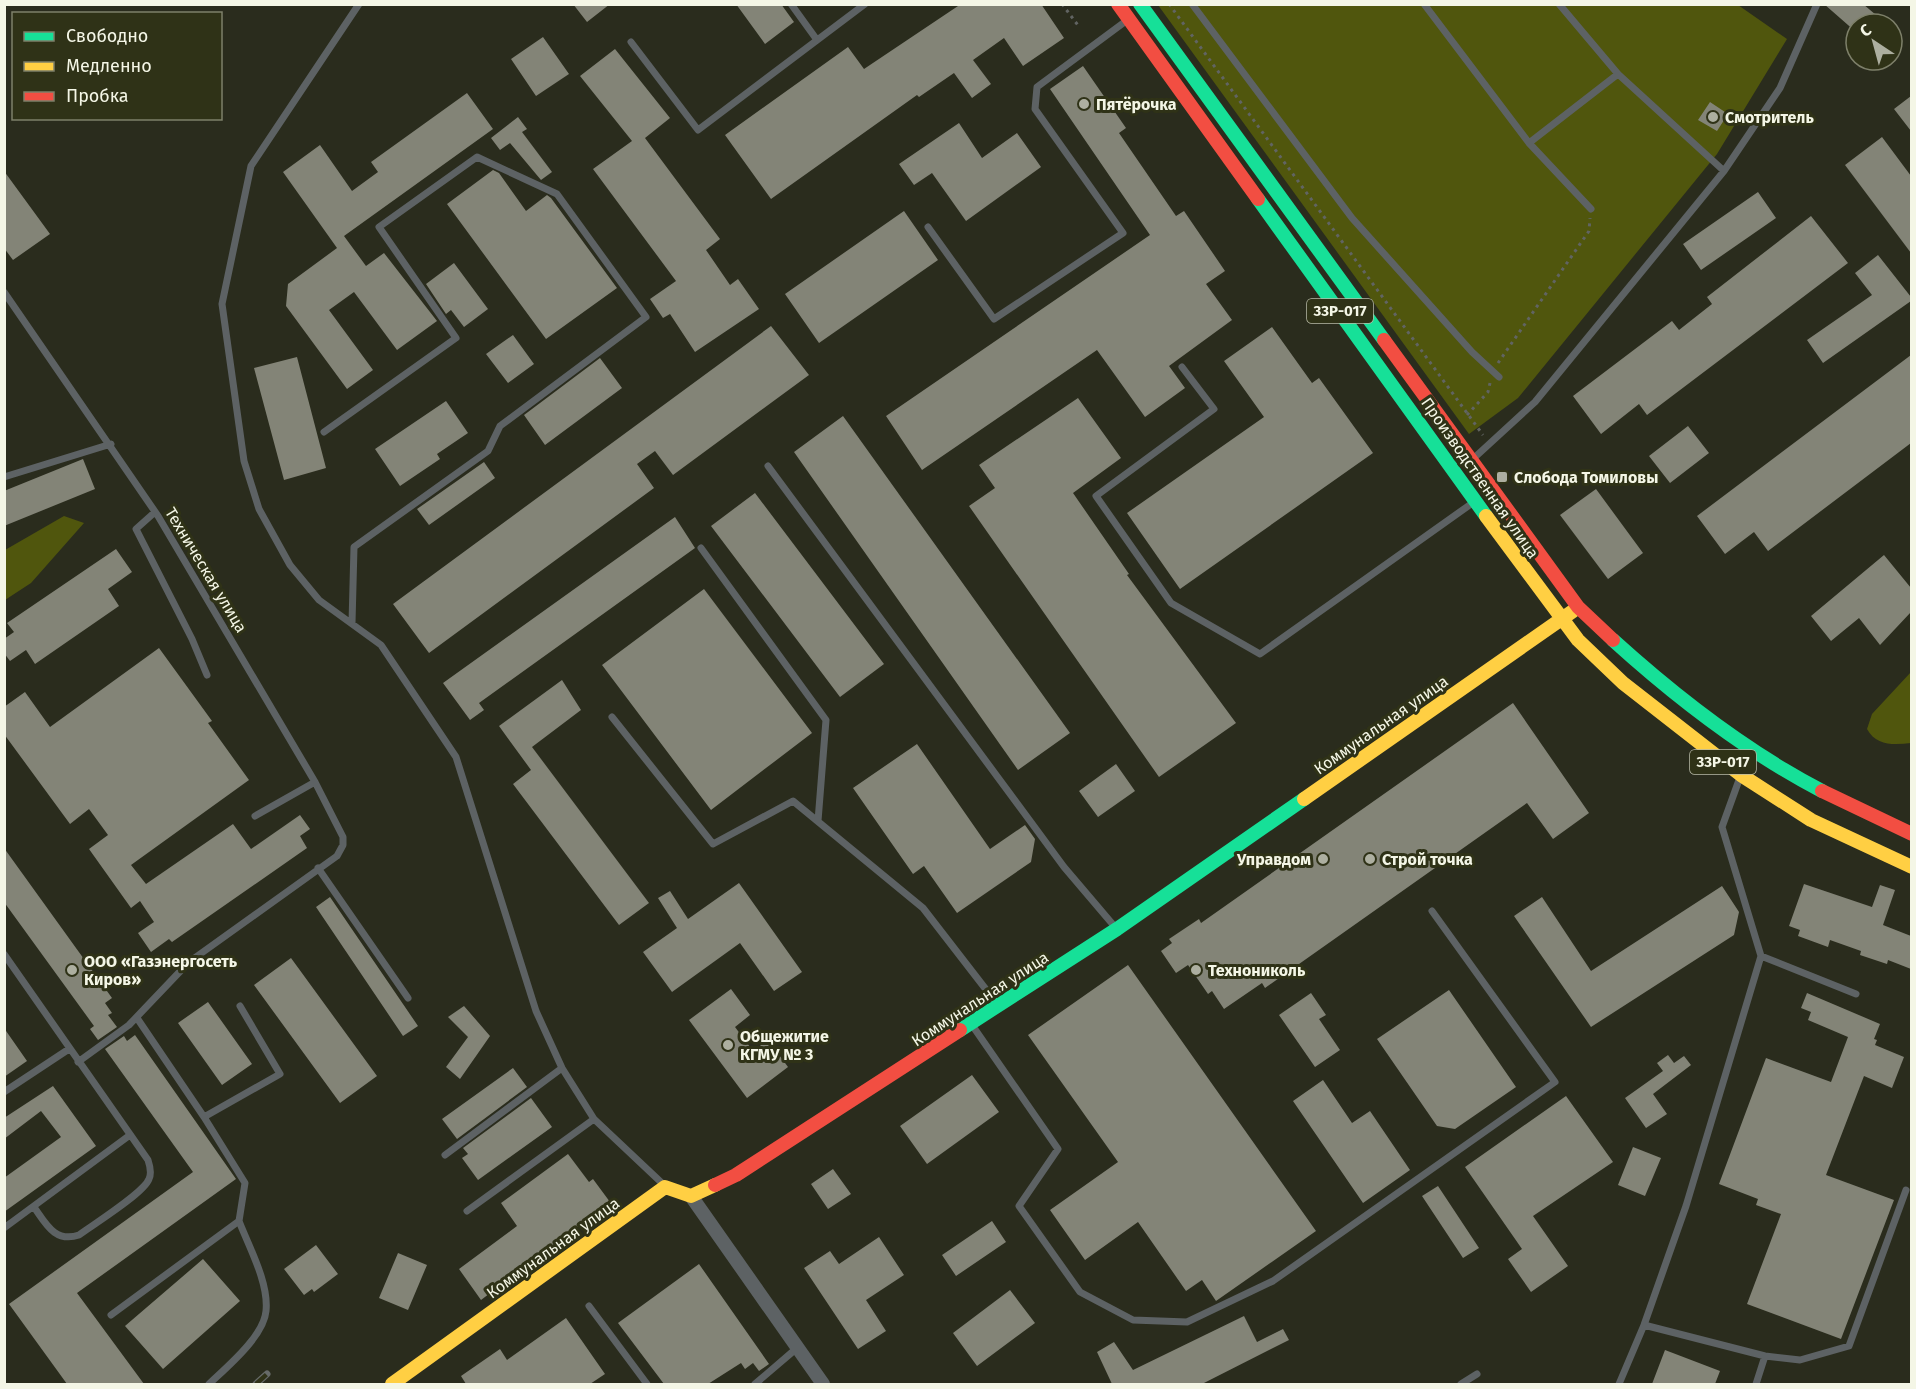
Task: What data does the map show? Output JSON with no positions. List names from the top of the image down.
{
  "streets": {
    "main road": ["33Р-017", "Производственная улица", "Коммунальная улица"],
    "lane": ["Техническая улица"]
  },
  "crossings": [
    ["Производственная улица", "Коммунальная улица"]
  ],
  "places": {
    "other": [
      "Пятёрочка",
      "Смотритель",
      "Управдом",
      "Строй точка",
      "ООО «Газэнергосеть Киров»",
      "Технониколь",
      "Общежитие КГМУ № 3"
    ],
    "transit": ["Слобода Томиловы"]
  },
  "legend": ["Свободно", "Медленно", "Пробка"],
  "north": "top left"
}
